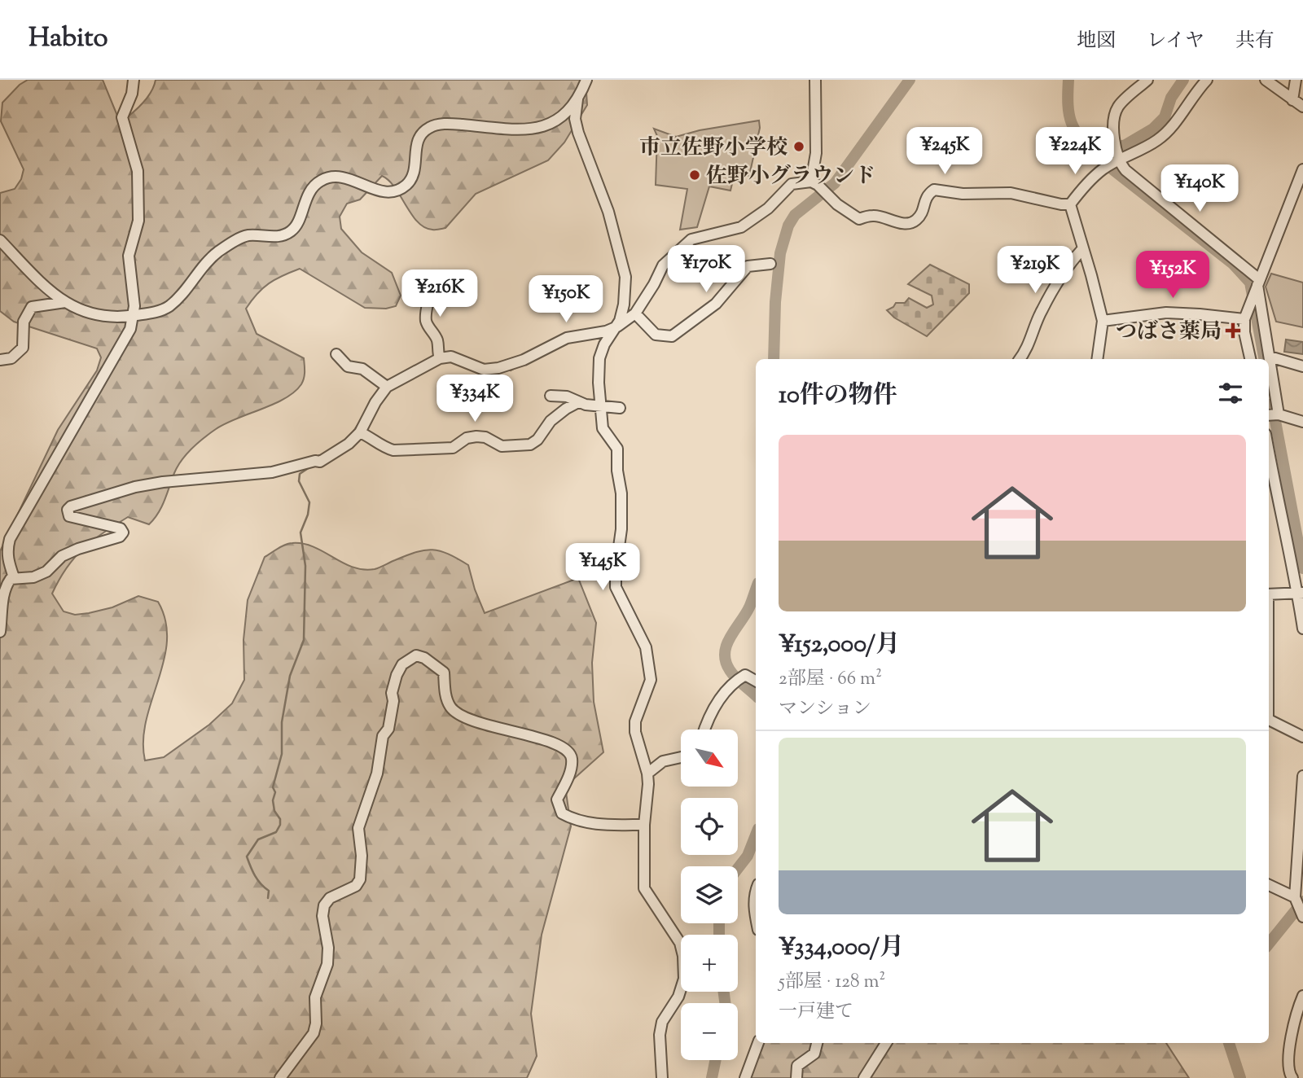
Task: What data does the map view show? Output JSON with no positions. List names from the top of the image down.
{
  "places": {
    "other": ["市立佐野小学校", "佐野小グラウンド"],
    "health": ["つばさ薬局"]
  },
  "north": "bottom right",
  "page": {
    "header": "Habito",
    "nav": ["地図", "レイヤ", "共有"],
    "price": [
      "¥245K",
      "¥224K",
      "¥140K",
      "¥170K",
      "¥219K",
      "¥152K",
      "¥216K",
      "¥150K",
      "¥334K",
      "¥145K"
    ],
    "heading": "10件の物件",
    "list": [
      {
        "name": "¥152,000/月",
        "note": "2部屋 · 66 m² · マンション"
      },
      {
        "name": "¥334,000/月",
        "note": "5部屋 · 128 m² · 一戸建て"
      }
    ],
    "map_buttons": ["+", "−"]
  }
}
